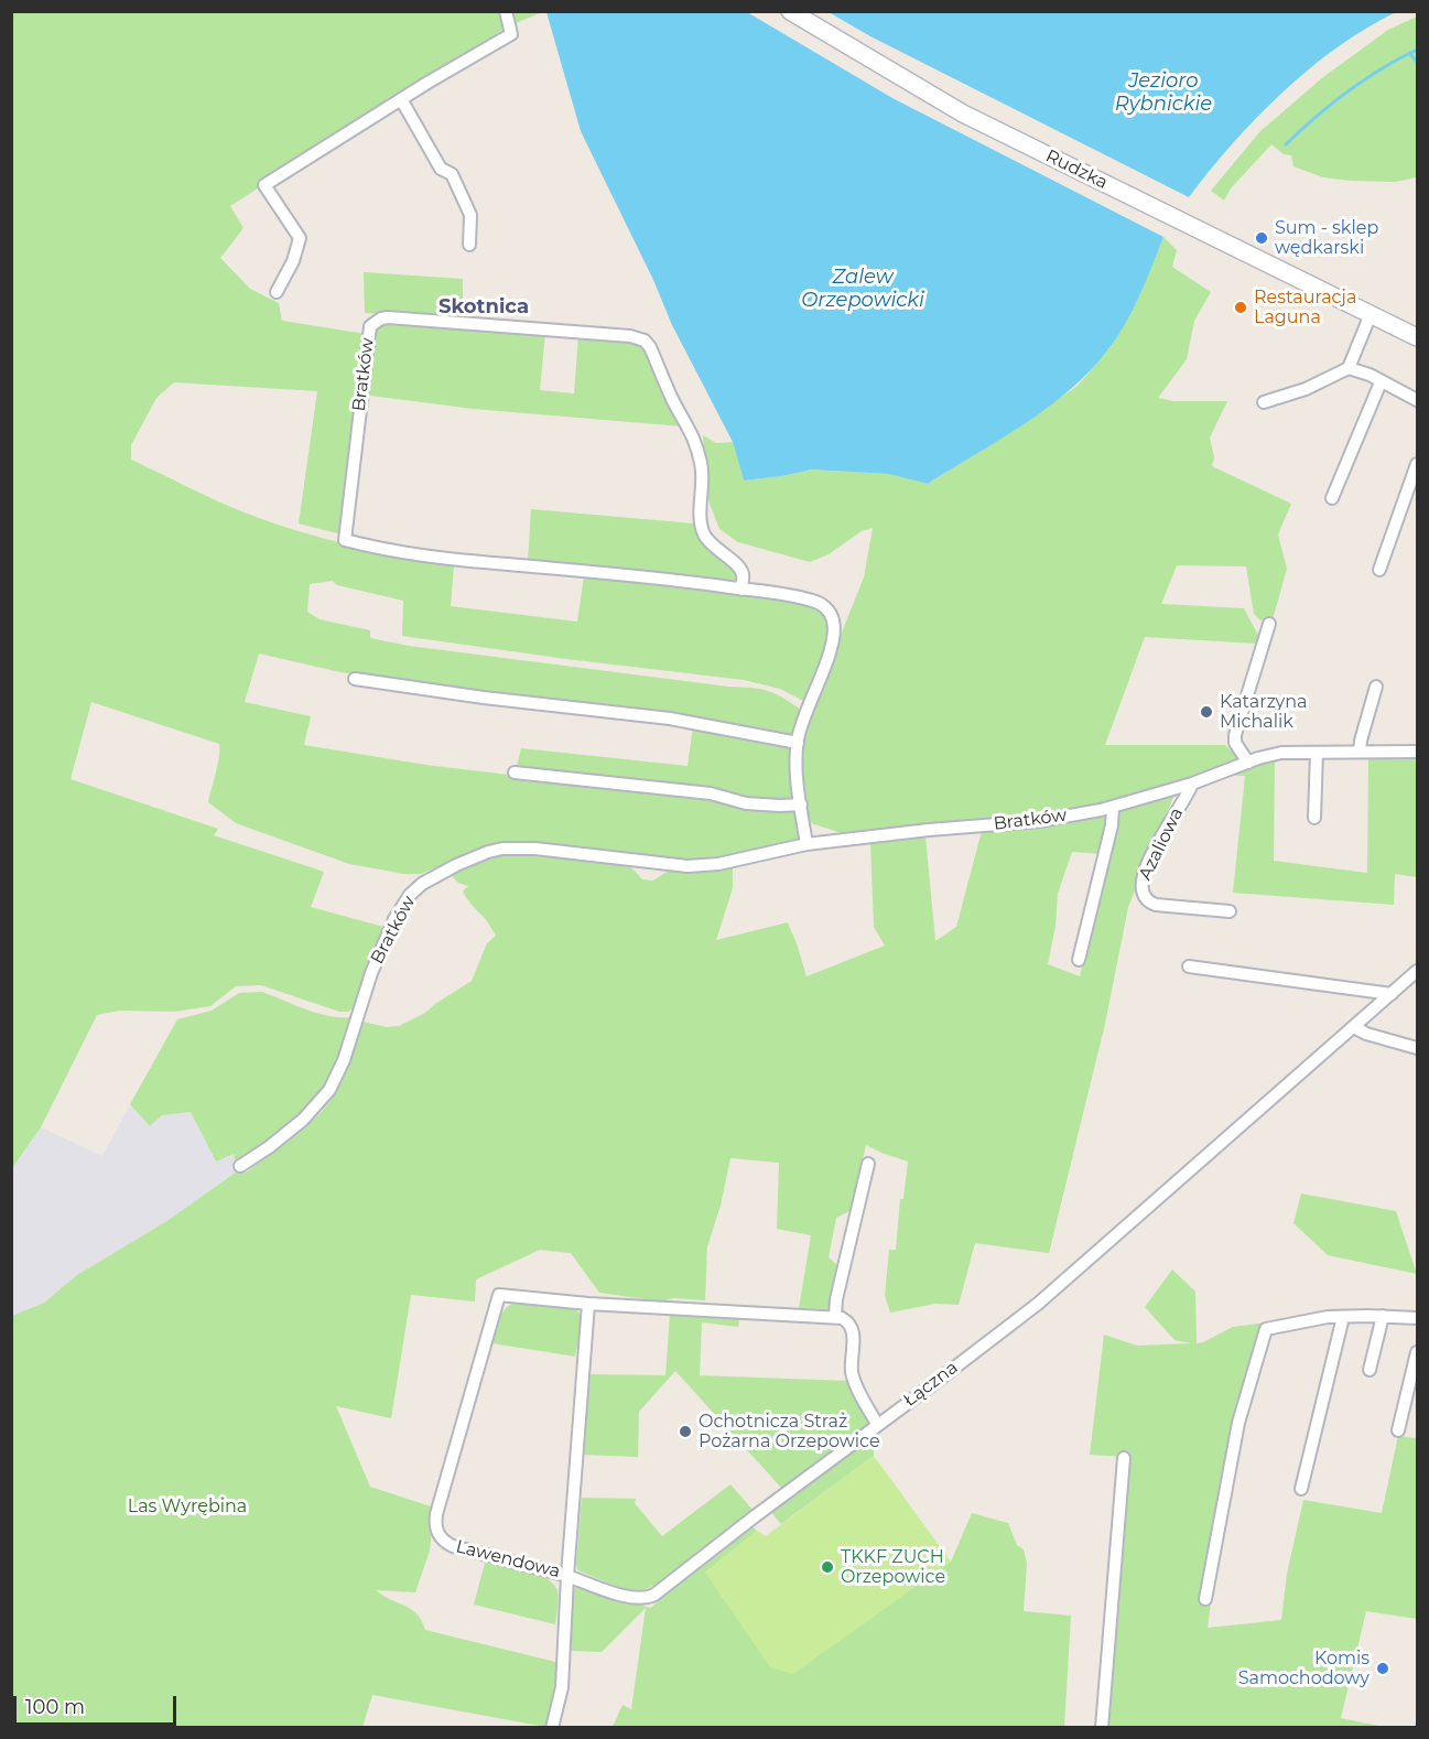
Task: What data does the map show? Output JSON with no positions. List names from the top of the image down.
{
  "streets": {
    "main road": ["Rudzka"],
    "street": [
      "Bratków",
      "Azaliowa",
      "Łączna",
      "Lawendowa"
    ]
  },
  "crossings": [
    ["Bratków", "Azaliowa"],
    ["Łączna", "Lawendowa"]
  ],
  "districts": ["Skotnica"],
  "water": ["Jezioro Rybnickie", "Zalew Orzepowicki"],
  "parks": ["Las Wyrębina"],
  "places": [
    "Sum - sklep wędkarski",
    "Restauracja Laguna",
    "Katarzyna Michalik",
    "Ochotnicza Straż Pożarna Orzepowice",
    "TKKF ZUCH Orzepowice",
    "Komis Samochodowy"
  ],
  "scale_bar": "100 m"
}
